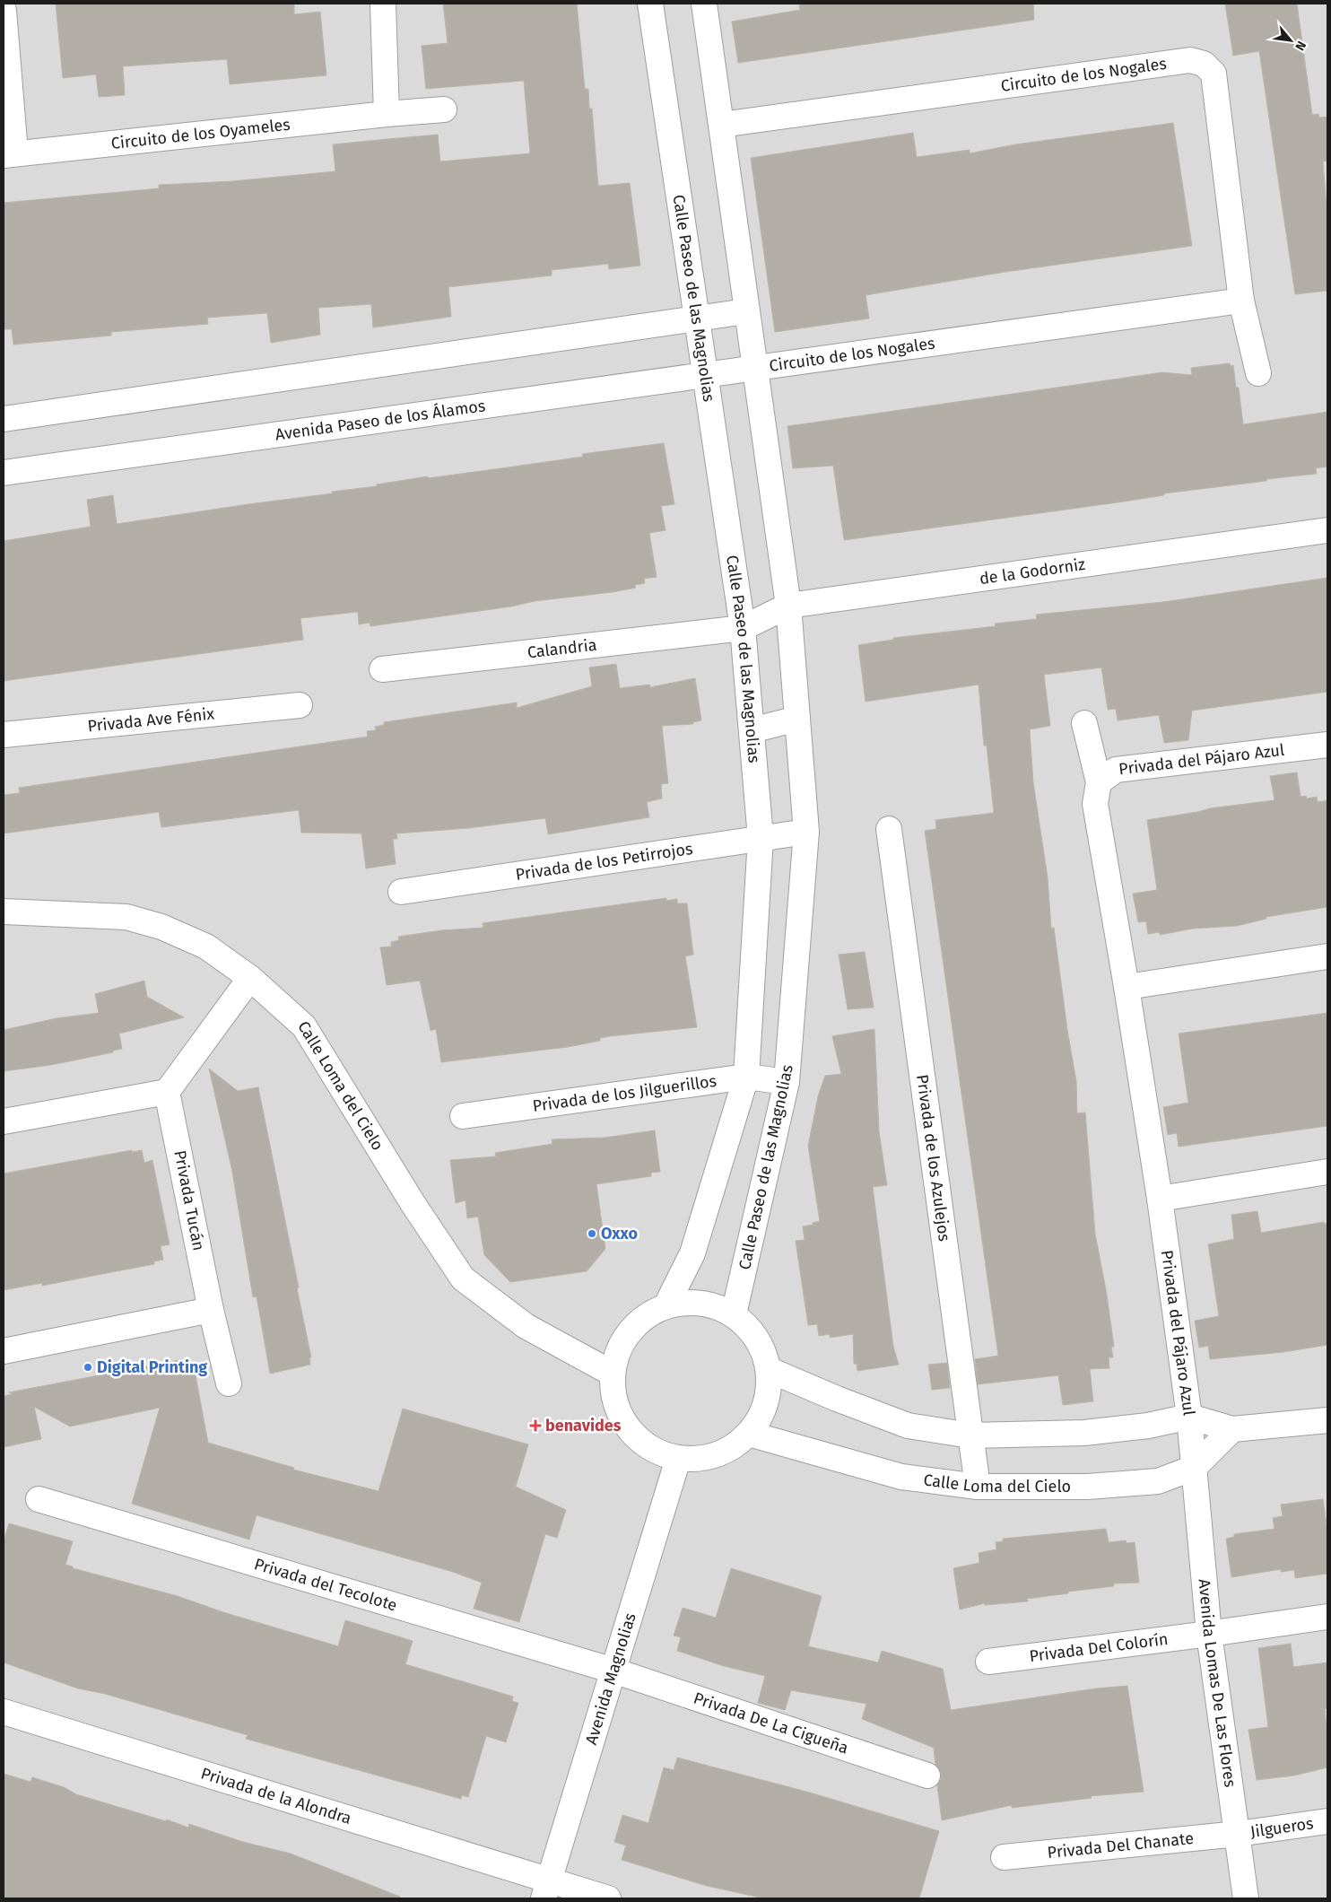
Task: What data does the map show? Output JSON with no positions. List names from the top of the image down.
{
  "streets": {
    "street": [
      "Circuito de los Nogales",
      "Circuito de los Oyameles",
      "Calle Paseo de las Magnolias",
      "Avenida Paseo de los Álamos",
      "de la Godorniz",
      "Calandria",
      "Privada Ave Fénix",
      "Privada del Pájaro Azul",
      "Privada de los Petirrojos",
      "Calle Loma del Cielo",
      "Privada de los Jilguerillos",
      "Privada de los Azulejos",
      "Privada Tucán",
      "Privada del Tecolote",
      "Privada Del Colorín",
      "Avenida Magnolias",
      "Avenida Lomas De Las Flores",
      "Privada De La Cigueña",
      "Privada de la Alondra",
      "Jilgueros",
      "Privada Del Chanate"
    ]
  },
  "crossings": [
    ["Circuito de los Nogales", "Calle Paseo de las Magnolias"],
    ["Circuito de los Nogales", "Avenida Paseo de los Álamos"],
    ["Calle Paseo de las Magnolias", "Avenida Paseo de los Álamos"],
    ["Calle Paseo de las Magnolias", "de la Godorniz"],
    ["Calle Paseo de las Magnolias", "Calandria"],
    ["Calle Paseo de las Magnolias", "Privada de los Petirrojos"],
    ["Calle Paseo de las Magnolias", "Calle Loma del Cielo"],
    ["Calle Paseo de las Magnolias", "Privada de los Jilguerillos"],
    ["Calle Paseo de las Magnolias", "Avenida Magnolias"],
    ["de la Godorniz", "Calandria"],
    ["Privada del Pájaro Azul", "Calle Loma del Cielo"],
    ["Privada del Pájaro Azul", "Avenida Lomas De Las Flores"],
    ["Calle Loma del Cielo", "Privada de los Azulejos"],
    ["Calle Loma del Cielo", "Avenida Magnolias"],
    ["Calle Loma del Cielo", "Avenida Lomas De Las Flores"],
    ["Privada del Tecolote", "Avenida Magnolias"],
    ["Privada del Tecolote", "Privada De La Cigueña"],
    ["Privada Del Colorín", "Avenida Lomas De Las Flores"],
    ["Avenida Magnolias", "Privada De La Cigueña"],
    ["Avenida Magnolias", "Privada de la Alondra"],
    ["Avenida Lomas De Las Flores", "Jilgueros"],
    ["Avenida Lomas De Las Flores", "Privada Del Chanate"],
    ["Jilgueros", "Privada Del Chanate"]
  ],
  "places": {
    "other": ["Oxxo", "Digital Printing"],
    "health": ["benavides"]
  },
  "north": "bottom right"
}
